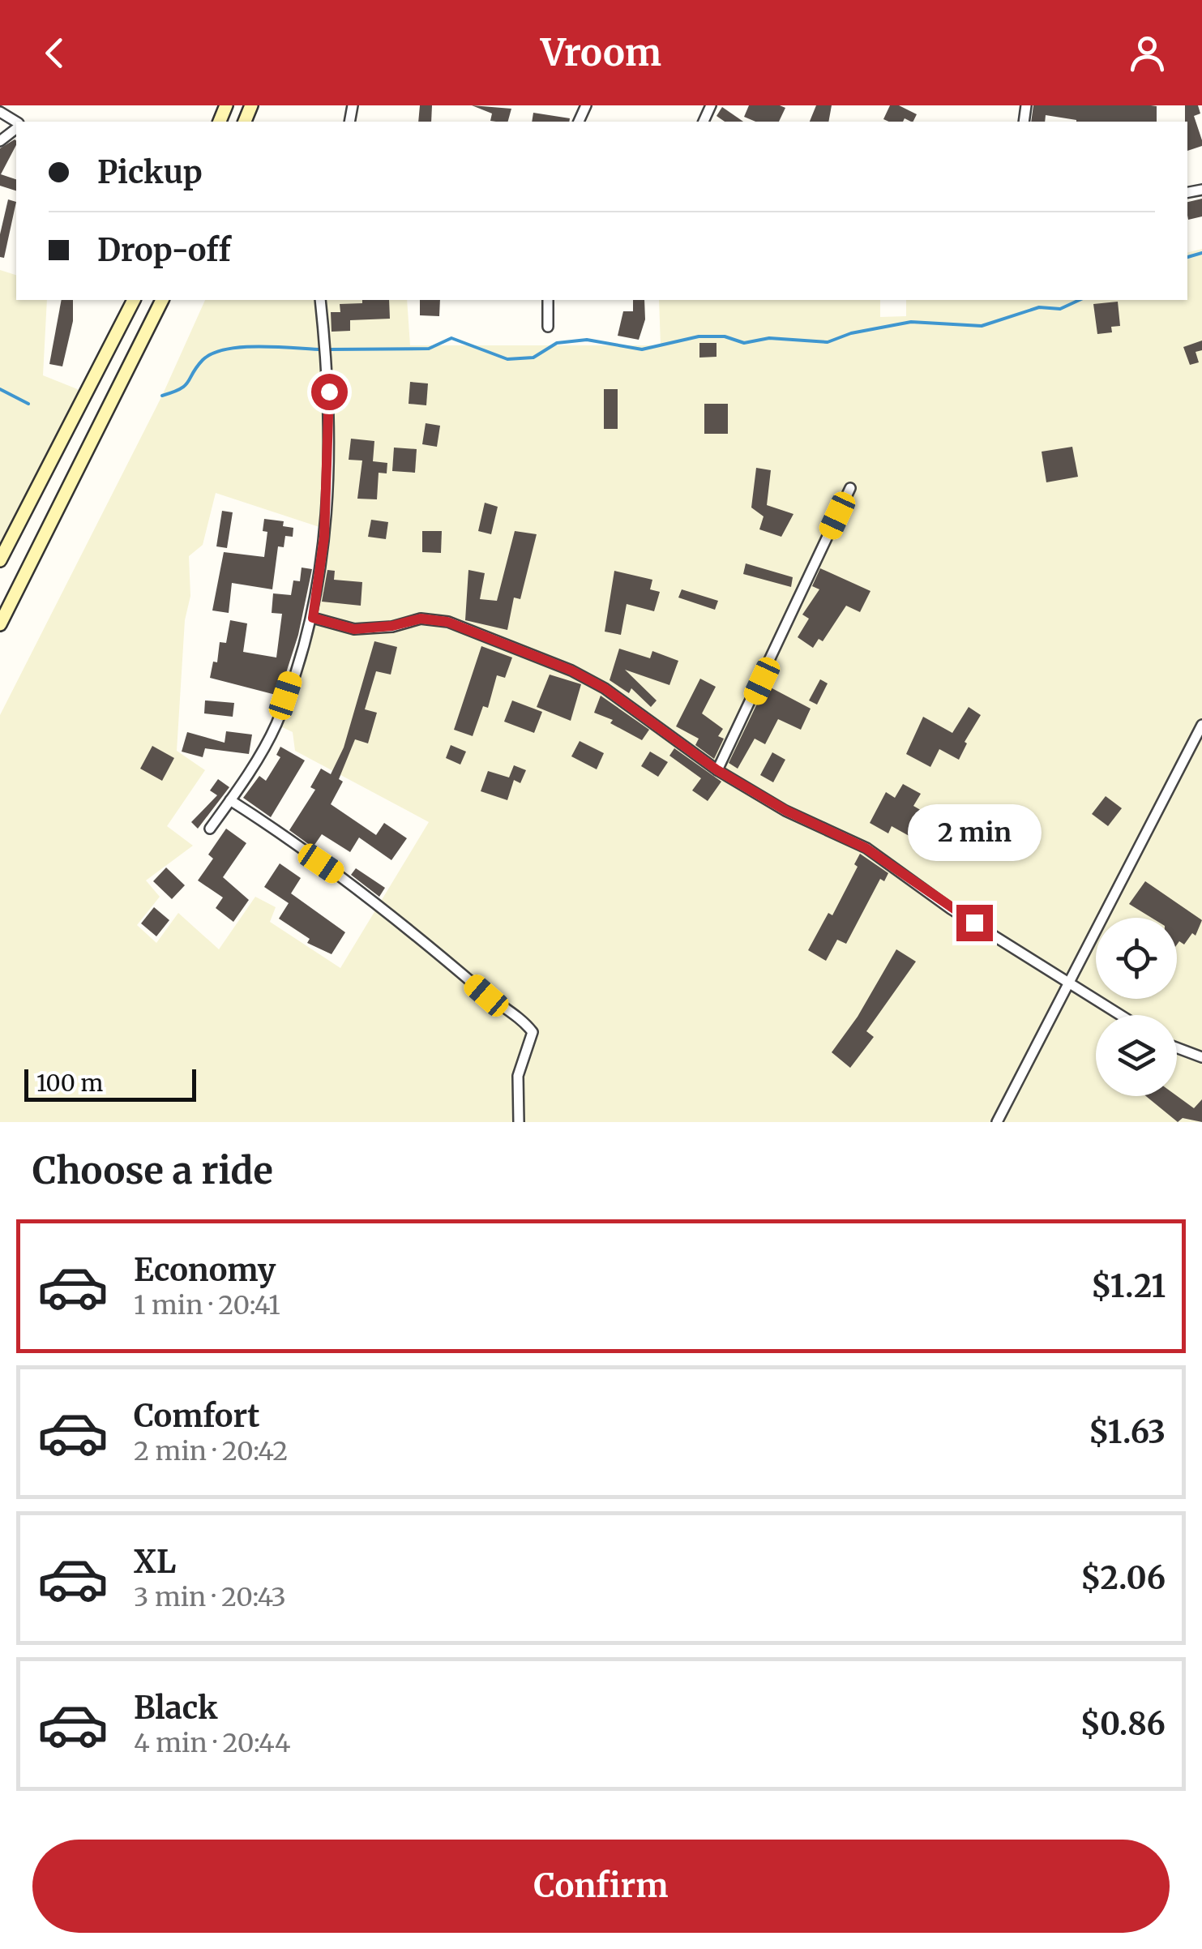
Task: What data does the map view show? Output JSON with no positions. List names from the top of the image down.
{
  "scale_bar": "100 m",
  "page": {
    "header": "Vroom",
    "banner": ["Pickup", "Drop-off"],
    "bubble": "2 min",
    "scale": "100 m",
    "heading": "Choose a ride",
    "list": [
      {
        "name": "Economy",
        "note": "1 min · 20:41",
        "value": "$1.21"
      },
      {
        "name": "Comfort",
        "note": "2 min · 20:42",
        "value": "$1.63"
      },
      {
        "name": "XL",
        "note": "3 min · 20:43",
        "value": "$2.06"
      },
      {
        "name": "Black",
        "note": "4 min · 20:44",
        "value": "$0.86"
      }
    ],
    "buttons": "Confirm"
  }
}
